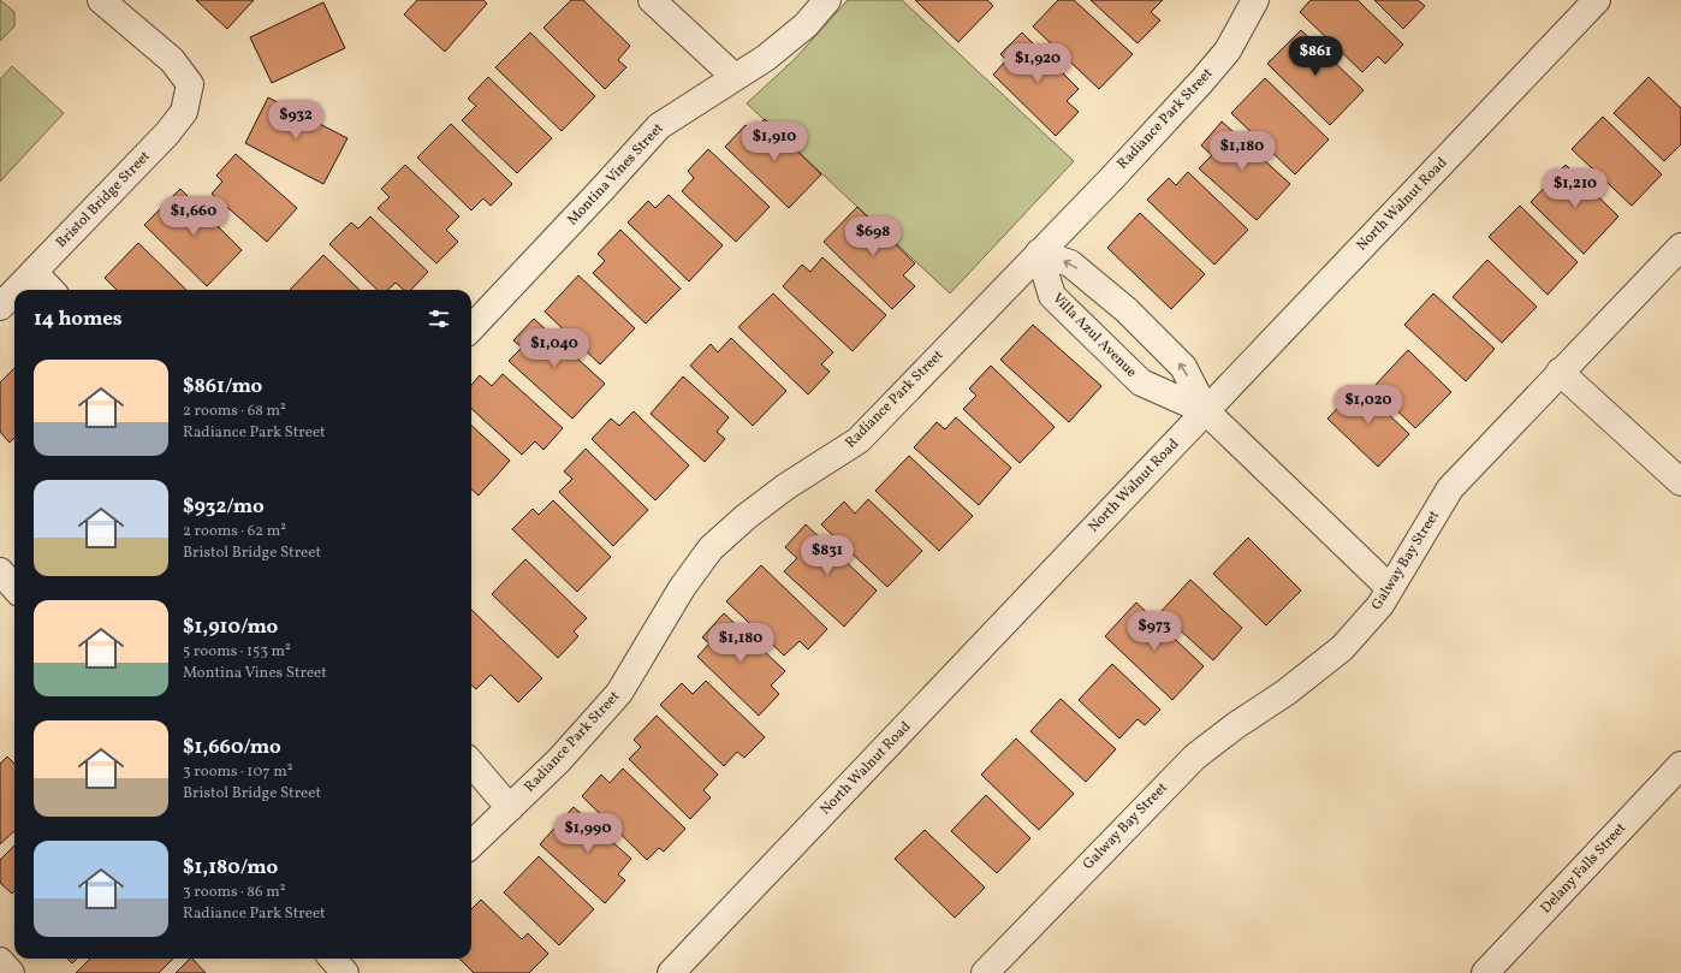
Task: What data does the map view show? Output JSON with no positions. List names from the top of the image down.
{
  "streets": {
    "street": [
      "Radiance Park Street",
      "Montina Vines Street",
      "Bristol Bridge Street",
      "North Walnut Road",
      "Villa Azul Avenue",
      "Galway Bay Street",
      "Delany Falls Street"
    ]
  },
  "crossings": [
    ["Radiance Park Street", "Villa Azul Avenue"],
    ["North Walnut Road", "Villa Azul Avenue"],
    ["Villa Azul Avenue", "Galway Bay Street"]
  ],
  "page": {
    "price": [
      "$861",
      "$1,920",
      "$932",
      "$1,910",
      "$1,180",
      "$1,210",
      "$1,660",
      "$698",
      "$1,040",
      "$1,020",
      "$831",
      "$973",
      "$1,180",
      "$1,990"
    ],
    "heading": "14 homes",
    "list": [
      {
        "name": "$861/mo",
        "note": "2 rooms · 68 m² · Radiance Park Street"
      },
      {
        "name": "$932/mo",
        "note": "2 rooms · 62 m² · Bristol Bridge Street"
      },
      {
        "name": "$1,910/mo",
        "note": "5 rooms · 153 m² · Montina Vines Street"
      },
      {
        "name": "$1,660/mo",
        "note": "3 rooms · 107 m² · Bristol Bridge Street"
      },
      {
        "name": "$1,180/mo",
        "note": "3 rooms · 86 m² · Radiance Park Street"
      }
    ]
  }
}
